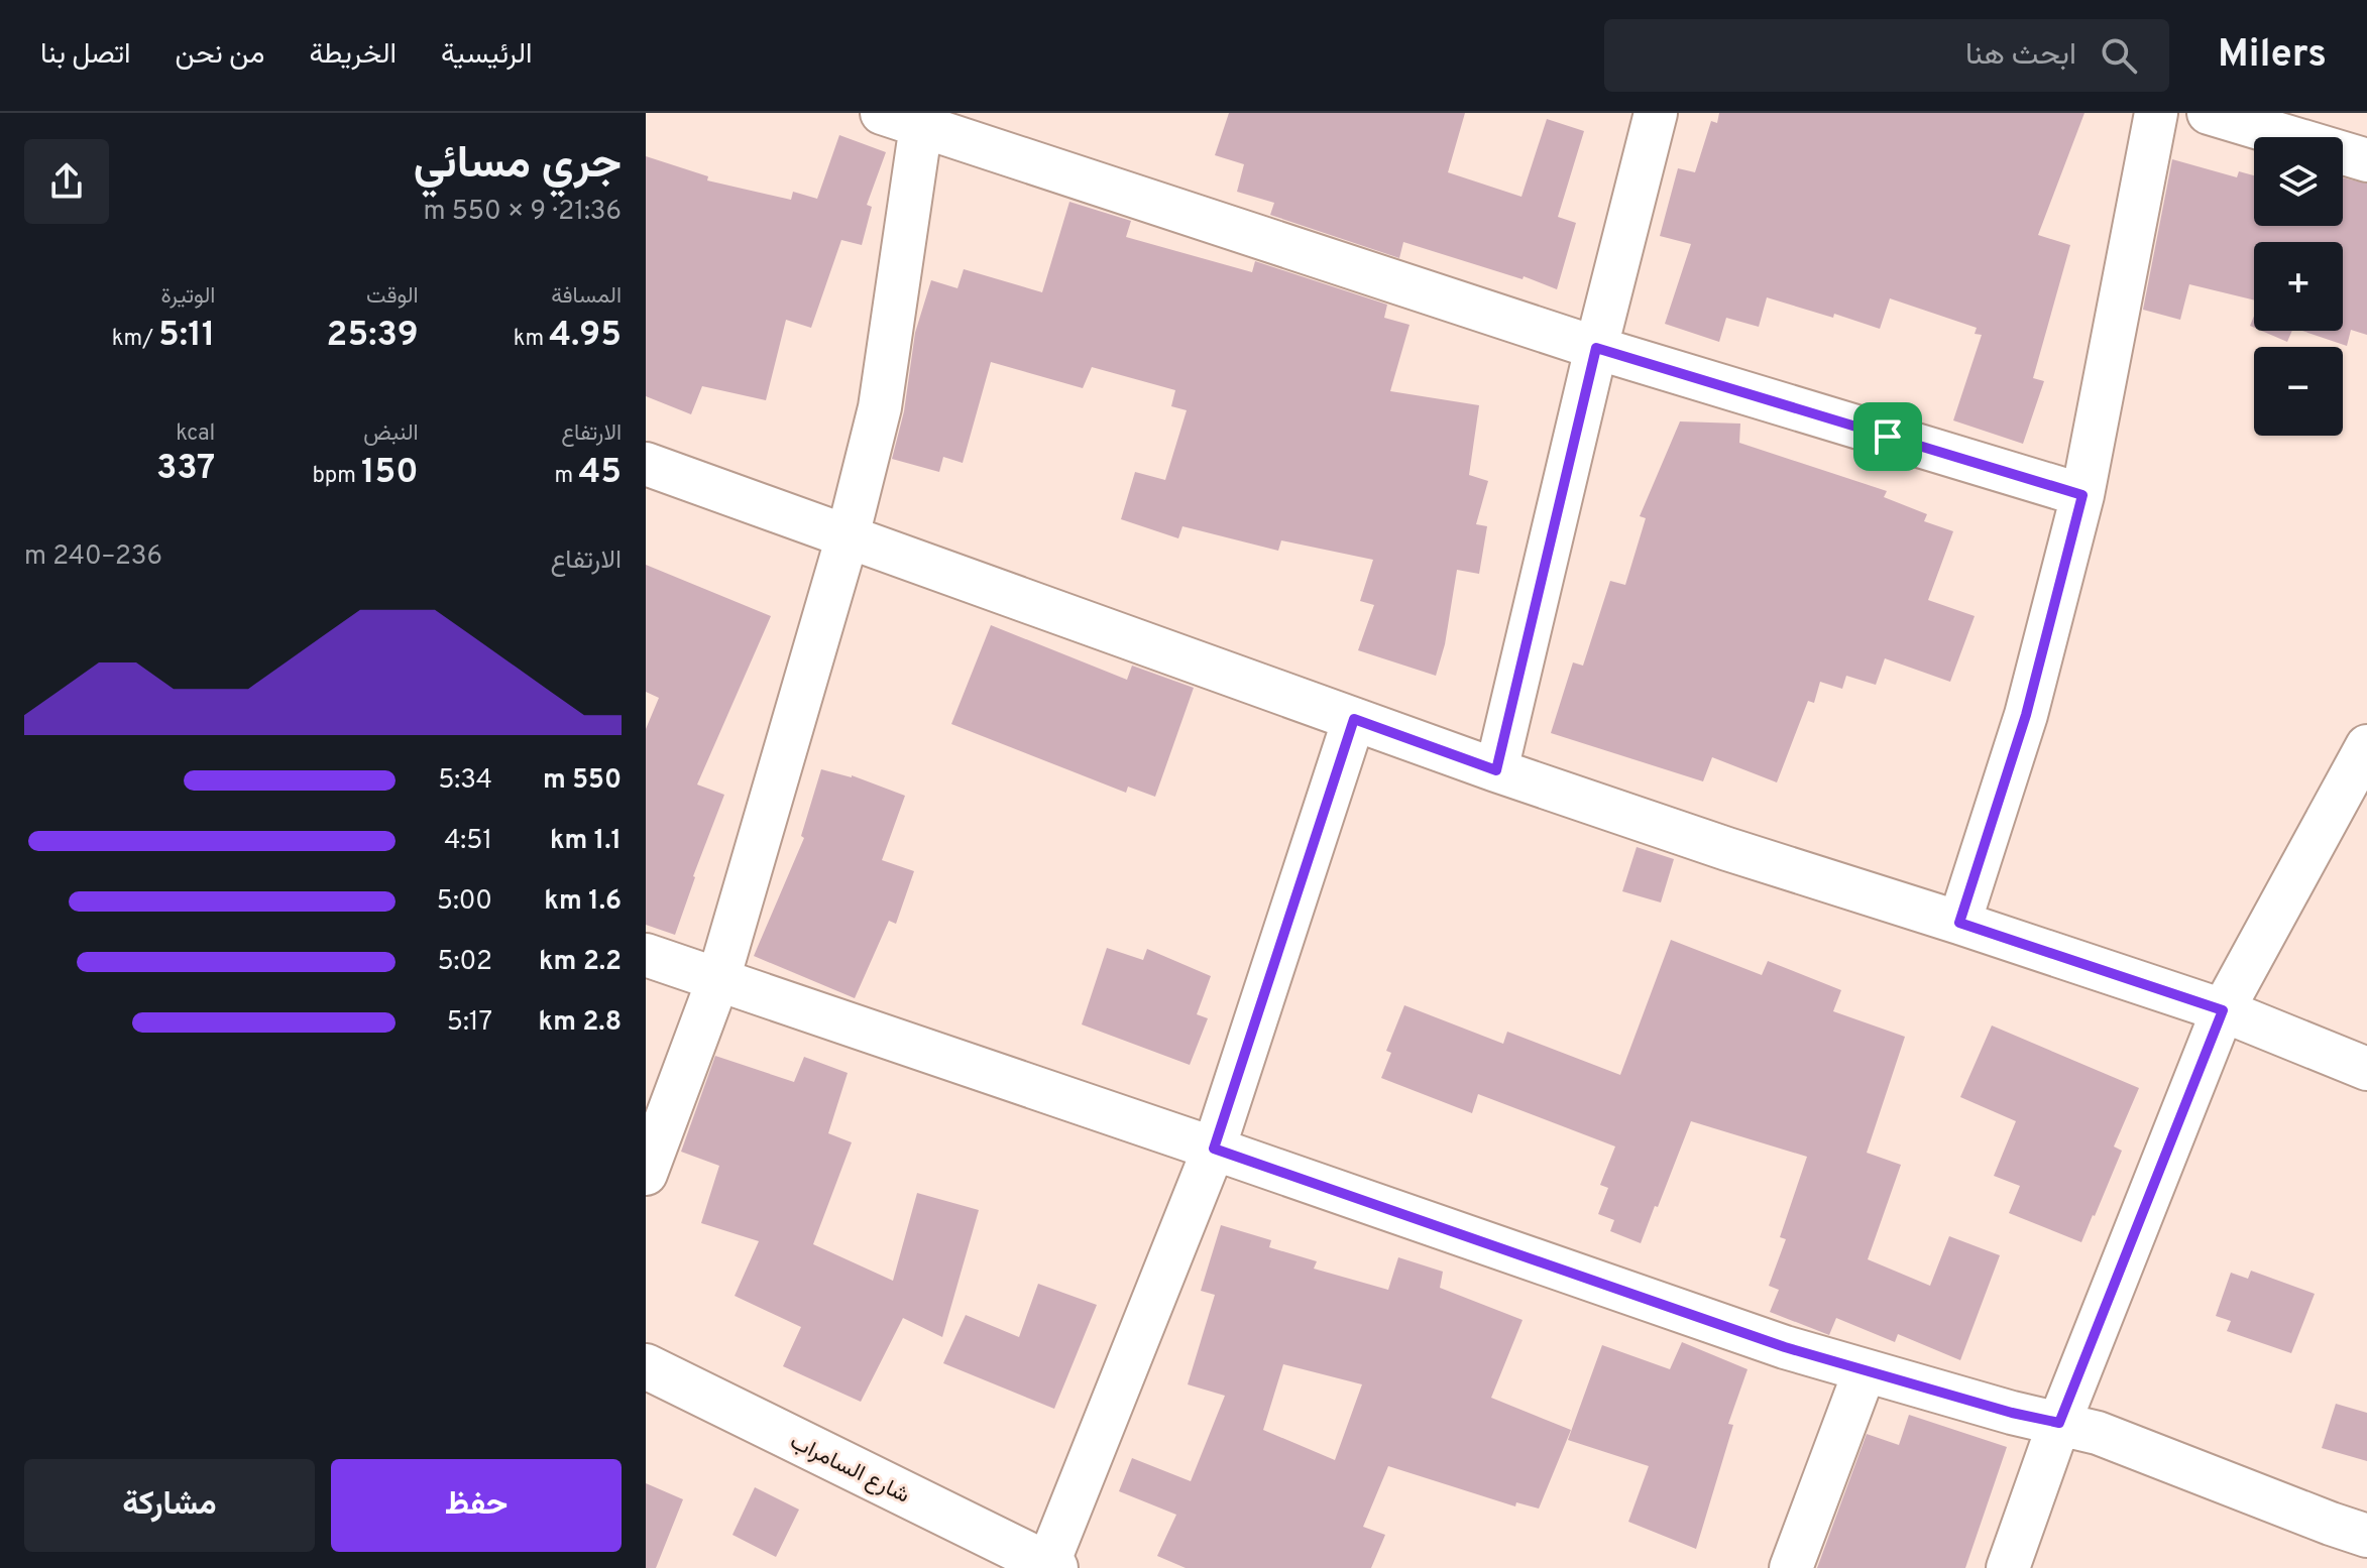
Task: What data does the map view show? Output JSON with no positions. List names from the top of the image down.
{
  "streets": {
    "street": ["شارع السامراب"]
  },
  "page": {
    "header": "Milers",
    "search": "ابحث هنا",
    "nav": [
      "الرئيسية",
      "الخريطة",
      "من نحن",
      "اتصل بنا"
    ],
    "heading": ["جري مسائي", "21:36 · 9 × 550 m"],
    "map_buttons": ["+", "−"],
    "stats": [
      ["المسافة", "4.95 km"],
      ["الوقت", "25:39"],
      ["الوتيرة", "5:11 /km"],
      ["الارتفاع", "45 m"],
      ["النبض", "150 bpm"],
      ["kcal", "337"]
    ],
    "chart": ["الارتفاع", "236–240 m"],
    "list": [
      {
        "name": "550 m",
        "note": "5:34"
      },
      {
        "name": "1.1 km",
        "note": "4:51"
      },
      {
        "name": "1.6 km",
        "note": "5:00"
      },
      {
        "name": "2.2 km",
        "note": "5:02"
      },
      {
        "name": "2.8 km",
        "note": "5:17"
      }
    ],
    "buttons": ["حفظ", "مشاركة"]
  }
}
